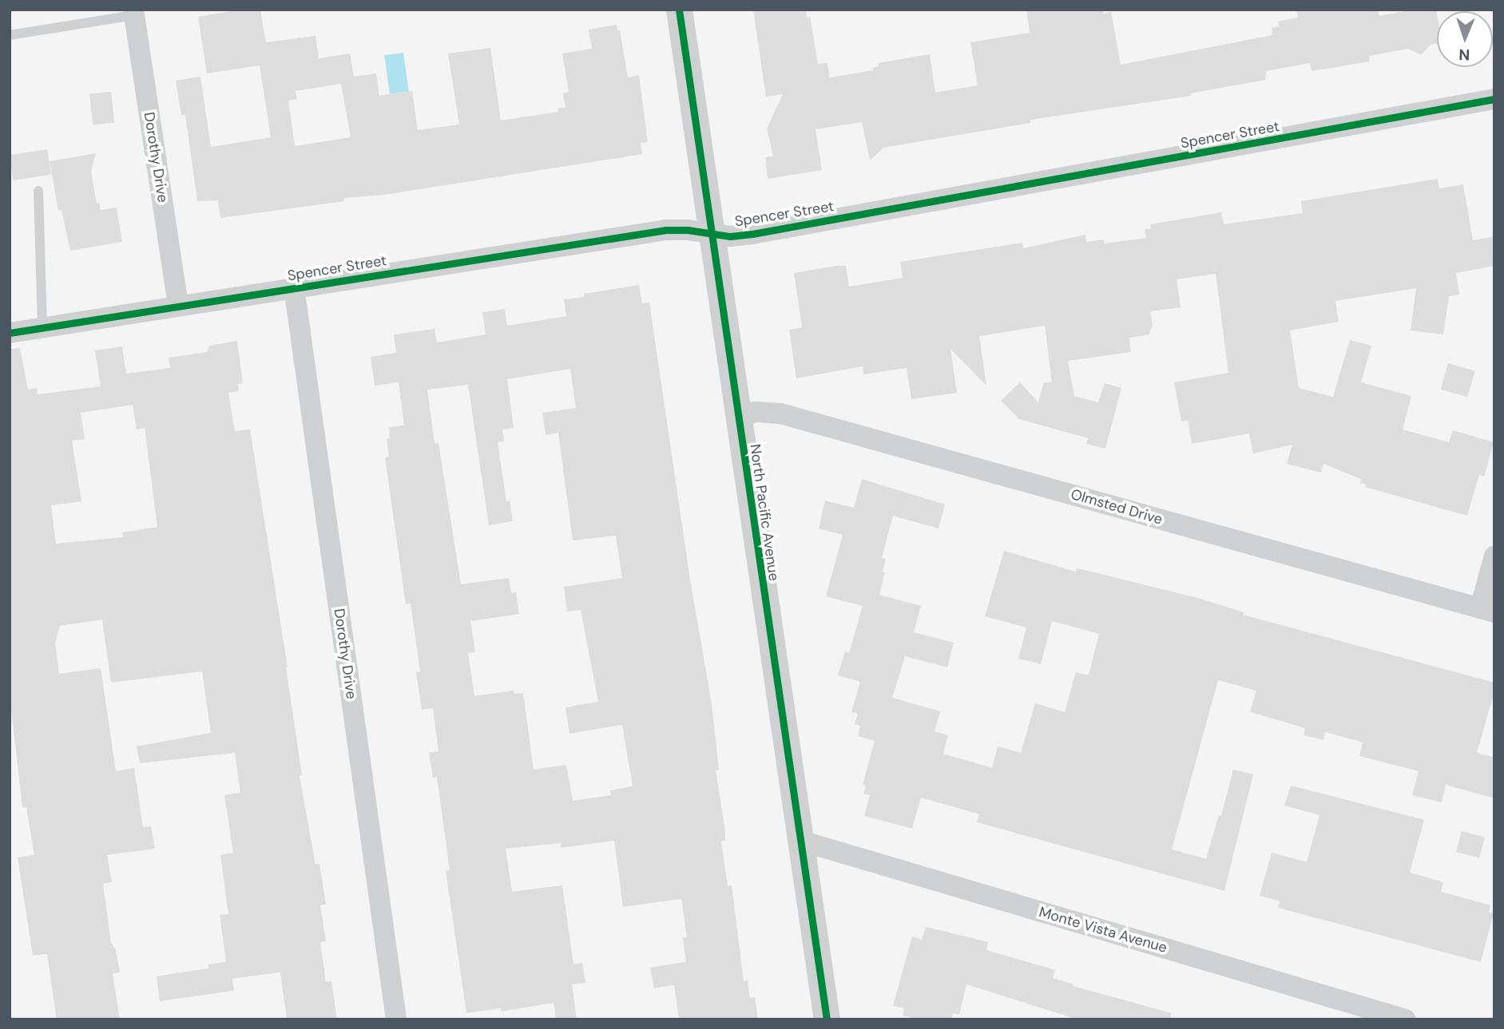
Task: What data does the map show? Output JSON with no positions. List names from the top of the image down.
{
  "streets": {
    "street": [
      "Spencer Street",
      "Dorothy Drive",
      "Olmsted Drive",
      "North Pacific Avenue",
      "Monte Vista Avenue"
    ]
  },
  "crossings": [
    ["Spencer Street", "Dorothy Drive"],
    ["Spencer Street", "North Pacific Avenue"],
    ["Olmsted Drive", "North Pacific Avenue"],
    ["North Pacific Avenue", "Monte Vista Avenue"]
  ],
  "north": "bottom"
}
